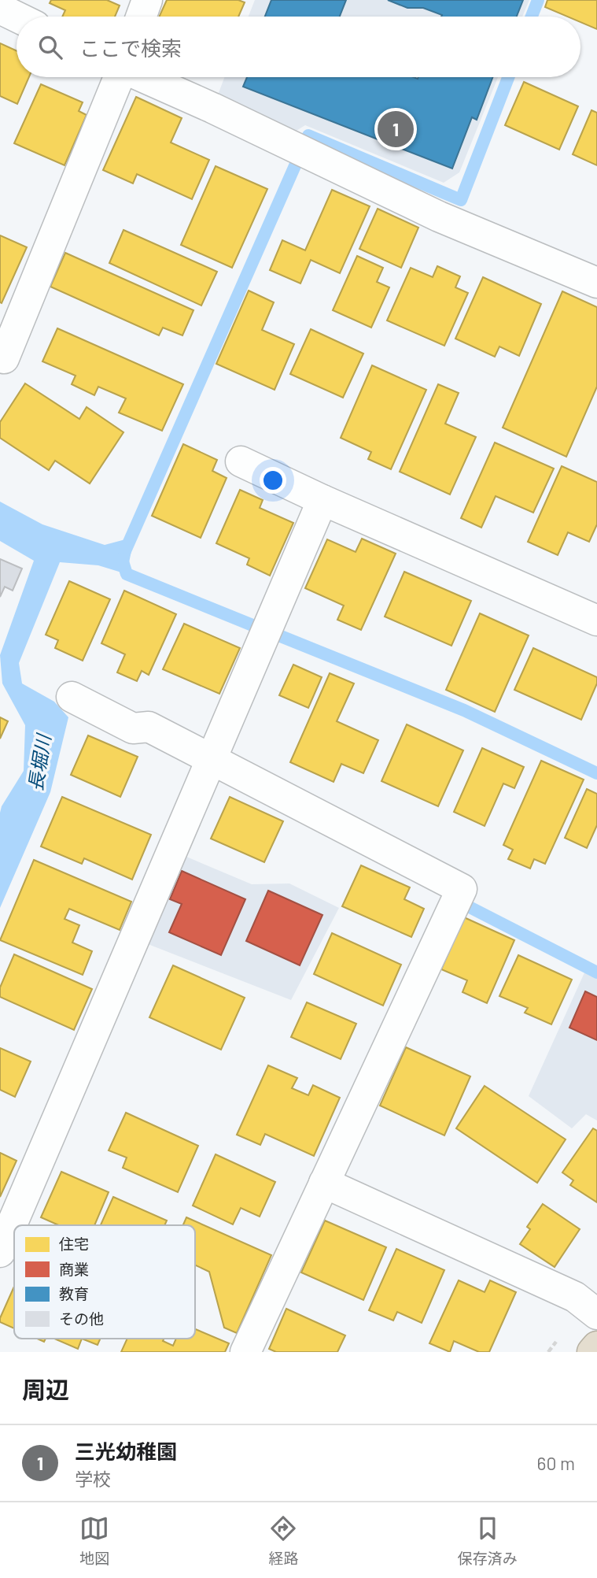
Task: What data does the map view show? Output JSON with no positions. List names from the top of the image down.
{
  "water": ["長堀川"],
  "legend": [
    "住宅",
    "商業",
    "教育",
    "その他"
  ],
  "page": {
    "search": "ここで検索",
    "pins": "1",
    "heading": "周辺",
    "list": [
      {
        "mark": "1",
        "name": "三光幼稚園",
        "note": "学校",
        "value": "60 m"
      }
    ],
    "nav": ["地図", "経路", "保存済み"]
  }
}
